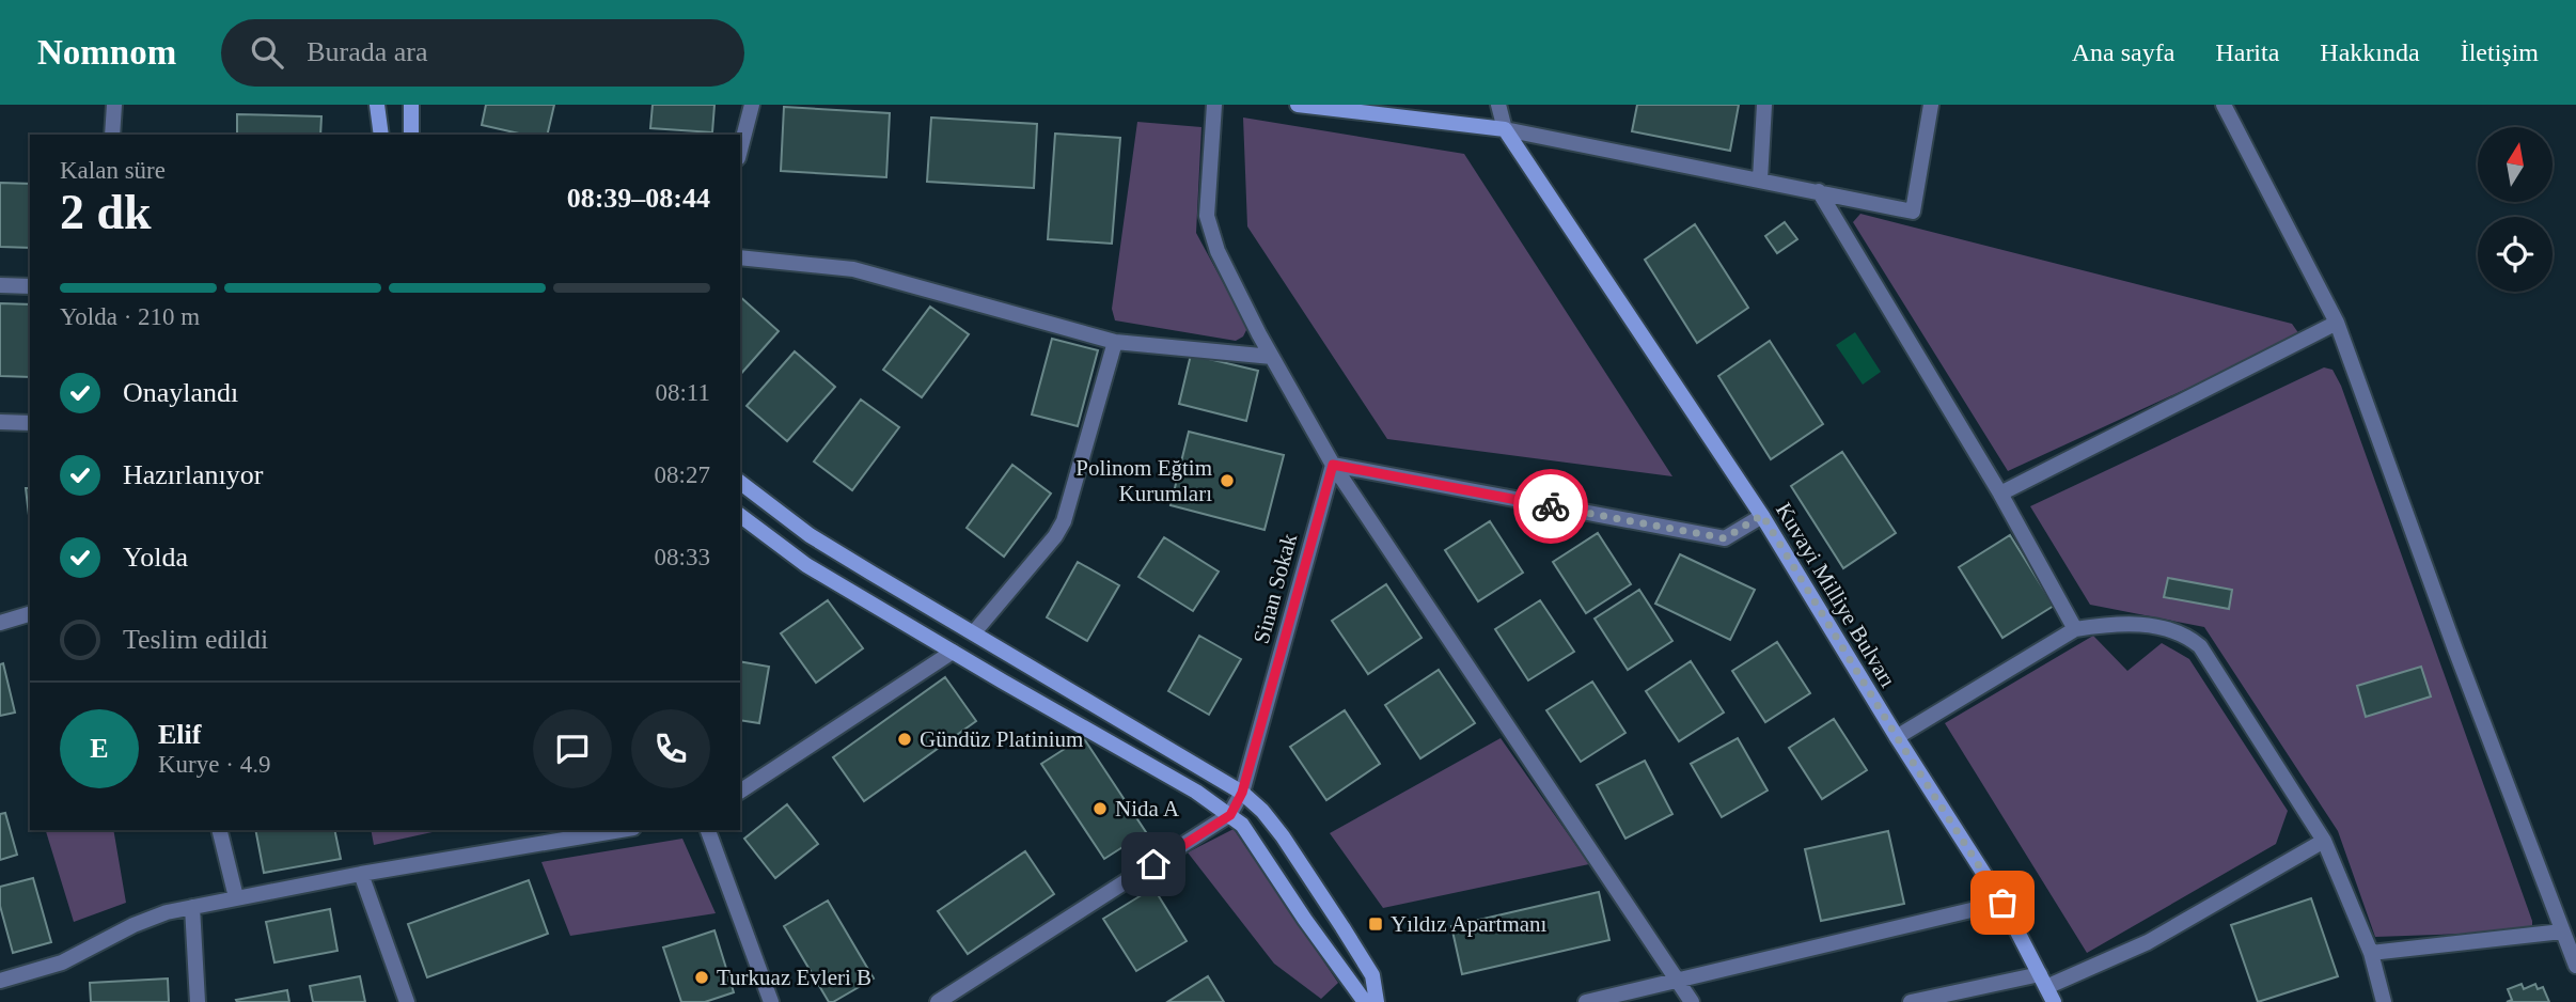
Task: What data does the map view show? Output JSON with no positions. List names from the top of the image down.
{
  "streets": {
    "main road": ["Kuvayi Milliye Bulvarı"],
    "street": ["Sinan Sokak"]
  },
  "places": {
    "other": [
      "Polinom Eğtim Kurumları",
      "Gündüz Platinium",
      "Nida A",
      "Turkuaz Evleri B"
    ],
    "transit": ["Yıldız Apartmanı"]
  },
  "north": "top",
  "page": {
    "header": "Nomnom",
    "search": "Burada ara",
    "nav": [
      "Ana sayfa",
      "Harita",
      "Hakkında",
      "İletişim"
    ],
    "heading": ["2 dk", "Kalan süre", "08:39–08:44"],
    "panel": ["Elif", "Kurye · 4.9"],
    "bar": "Yolda · 210 m",
    "list": [
      ["Onaylandı", "08:11"],
      ["Hazırlanıyor", "08:27"],
      ["Yolda", "08:33"],
      "Teslim edildi"
    ],
    "round": "E"
  }
}
